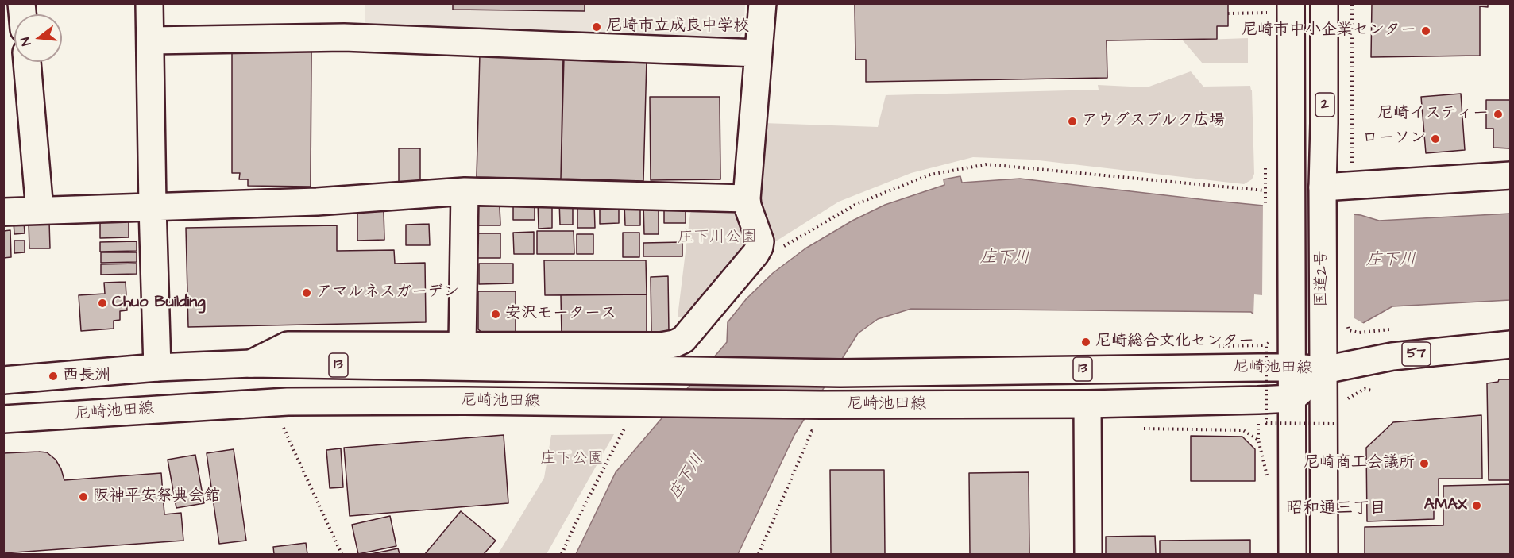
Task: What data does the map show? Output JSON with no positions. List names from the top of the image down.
{
  "streets": {
    "main road": [
      "2",
      "国道2号",
      "57",
      "13",
      "尼崎池田線"
    ]
  },
  "crossings": [
    ["国道2号", "57"],
    ["国道2号", "尼崎池田線"],
    ["57", "尼崎池田線"]
  ],
  "districts": ["昭和通三丁目"],
  "water": ["庄下川"],
  "parks": ["庄下川公園", "庄下公園"],
  "places": [
    "尼崎市立成良中学校",
    "尼崎市中小企業センター",
    "尼崎イスティー",
    "アウグスブルク広場",
    "ローソン",
    "アマルネスガーデン",
    "Chuo Building",
    "安沢モータース",
    "尼崎総合文化センター",
    "西長洲",
    "尼崎商工会議所",
    "阪神平安祭典会館",
    "AMAX"
  ],
  "north": "left"
}
